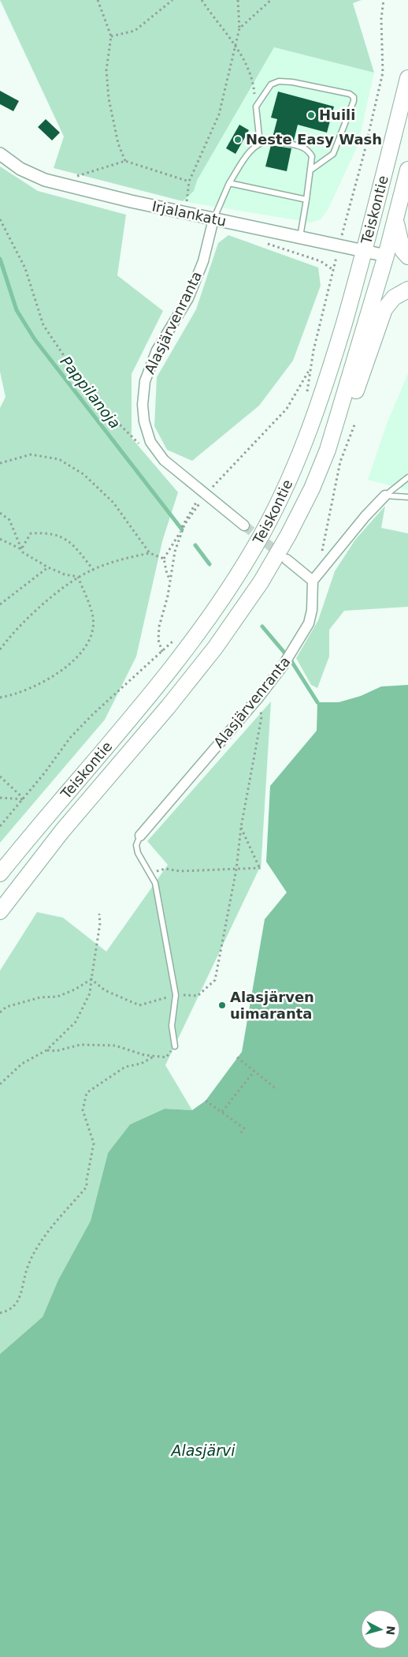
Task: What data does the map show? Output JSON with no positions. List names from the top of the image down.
{
  "streets": {
    "highway": ["Teiskontie"],
    "street": ["Irjalankatu", "Alasjärvenranta"]
  },
  "crossings": [
    ["Teiskontie", "Irjalankatu"],
    ["Irjalankatu", "Alasjärvenranta"]
  ],
  "water": ["Pappilanoja", "Alasjärvi"],
  "places": ["Huili", "Neste Easy Wash", "Alasjärven uimaranta"],
  "north": "right"
}
